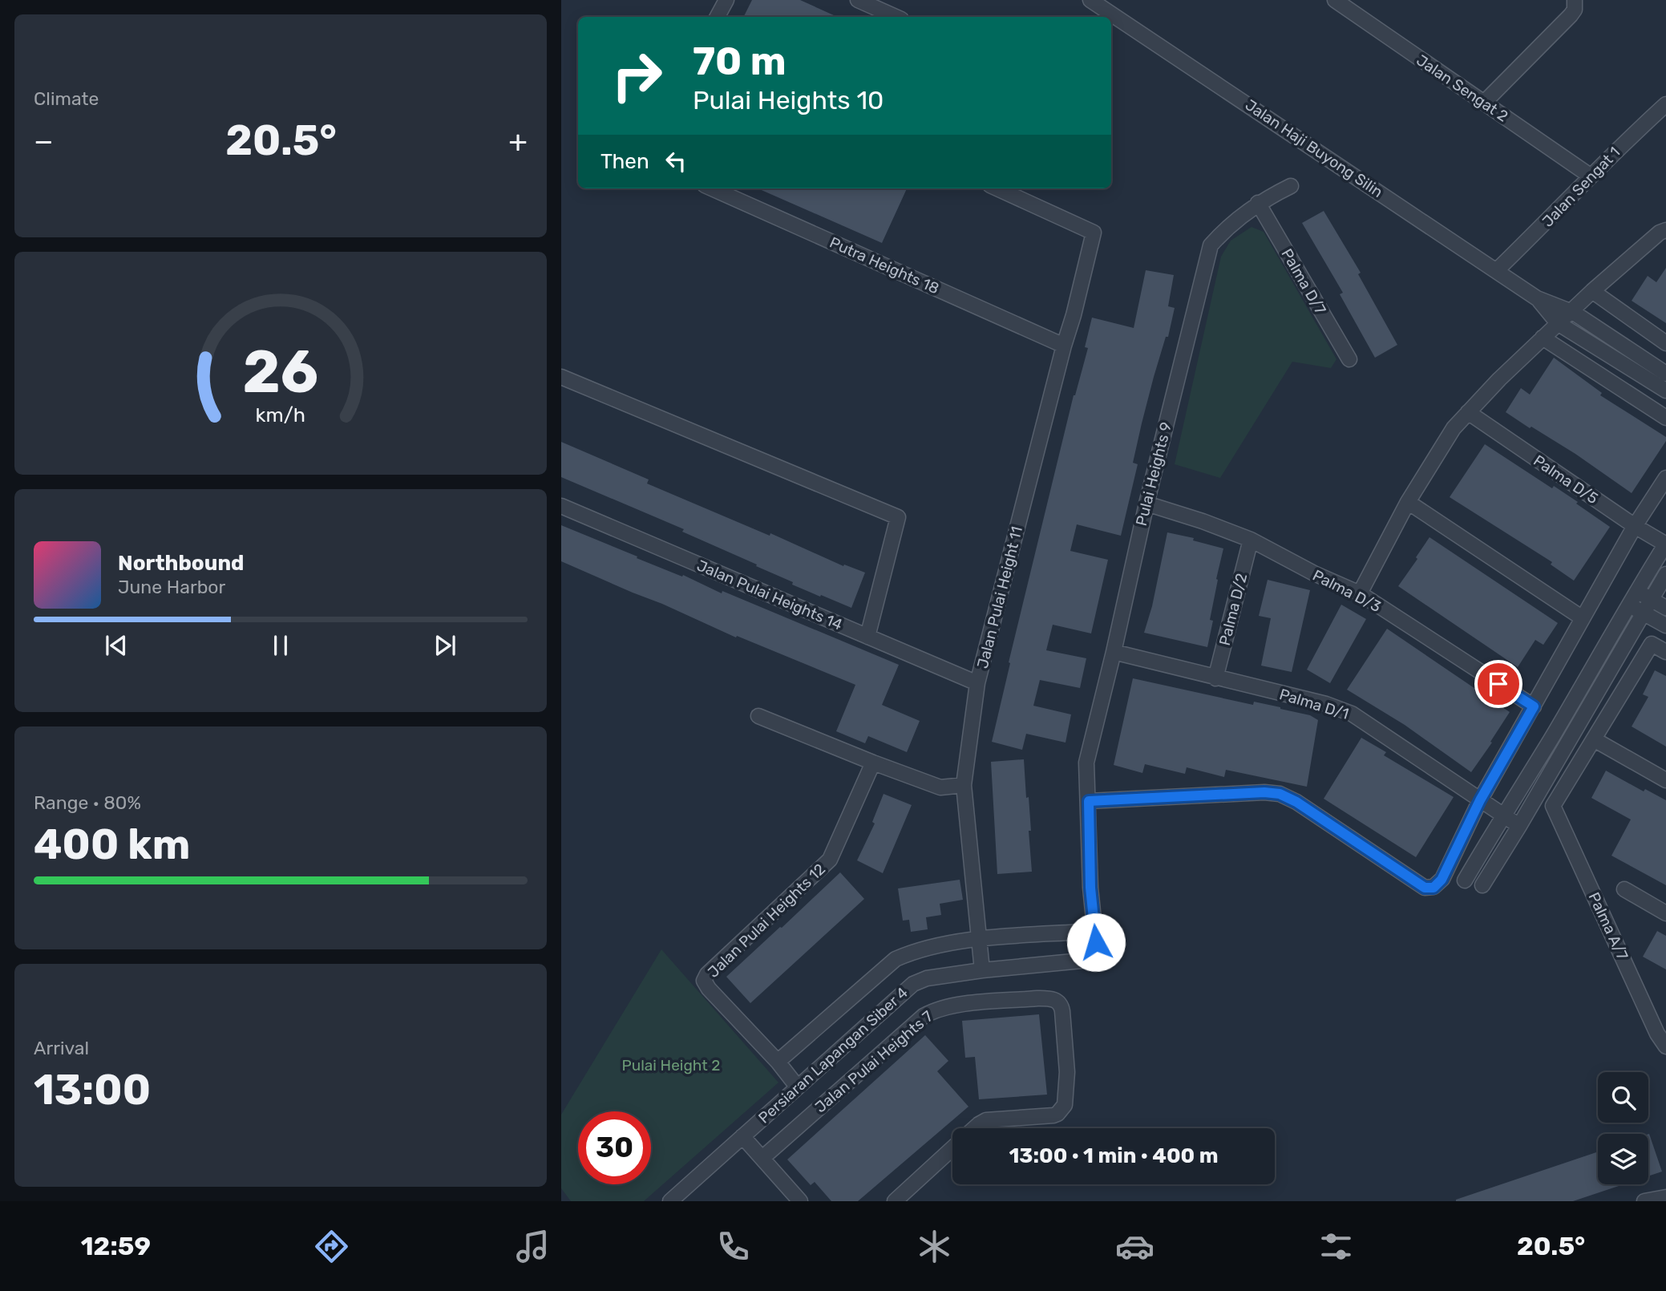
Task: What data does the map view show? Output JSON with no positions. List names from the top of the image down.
{
  "streets": {
    "street": [
      "Jalan Sengat 2",
      "Jalan Haji Buyong Silin",
      "Jalan Sengat 1",
      "Putra Heights 18",
      "Palma D/7",
      "Pulai Heights 9",
      "Palma D/5",
      "Palma D/3",
      "Jalan Pulai Heights 14",
      "Jalan Pulai Height 11",
      "Palma D/2",
      "Palma D/1",
      "Jalan Pulai Heights 12",
      "Palma A/7",
      "Persiaran Lapangan Siber 4",
      "Jalan Pulai Heights 7"
    ]
  },
  "crossings": [
    ["Jalan Sengat 2", "Jalan Sengat 1"],
    ["Jalan Haji Buyong Silin", "Jalan Sengat 1"],
    ["Putra Heights 18", "Jalan Pulai Height 11"],
    ["Palma D/7", "Pulai Heights 9"],
    ["Pulai Heights 9", "Palma D/3"],
    ["Pulai Heights 9", "Palma D/1"],
    ["Pulai Heights 9", "Persiaran Lapangan Siber 4"],
    ["Palma D/3", "Palma D/2"],
    ["Jalan Pulai Heights 14", "Jalan Pulai Height 11"],
    ["Jalan Pulai Height 11", "Persiaran Lapangan Siber 4"],
    ["Palma D/2", "Palma D/1"]
  ],
  "parks": ["Pulai Height 2"],
  "page": {
    "tile": [
      "Climate",
      ["Range · 80%", "400 km"],
      ["Arrival", "13:00"]
    ],
    "turn": ["70 m", "Pulai Heights 10"],
    "heat": ["−", "20.5°", "+"],
    "then": "Then",
    "song": ["Northbound", "June Harbor"],
    "limit": "30",
    "trip": "13:00 · 1 min · 400 m",
    "tabs": ["12:59", "20.5°"],
    "gauge": ["26", "km/h"]
  }
}
